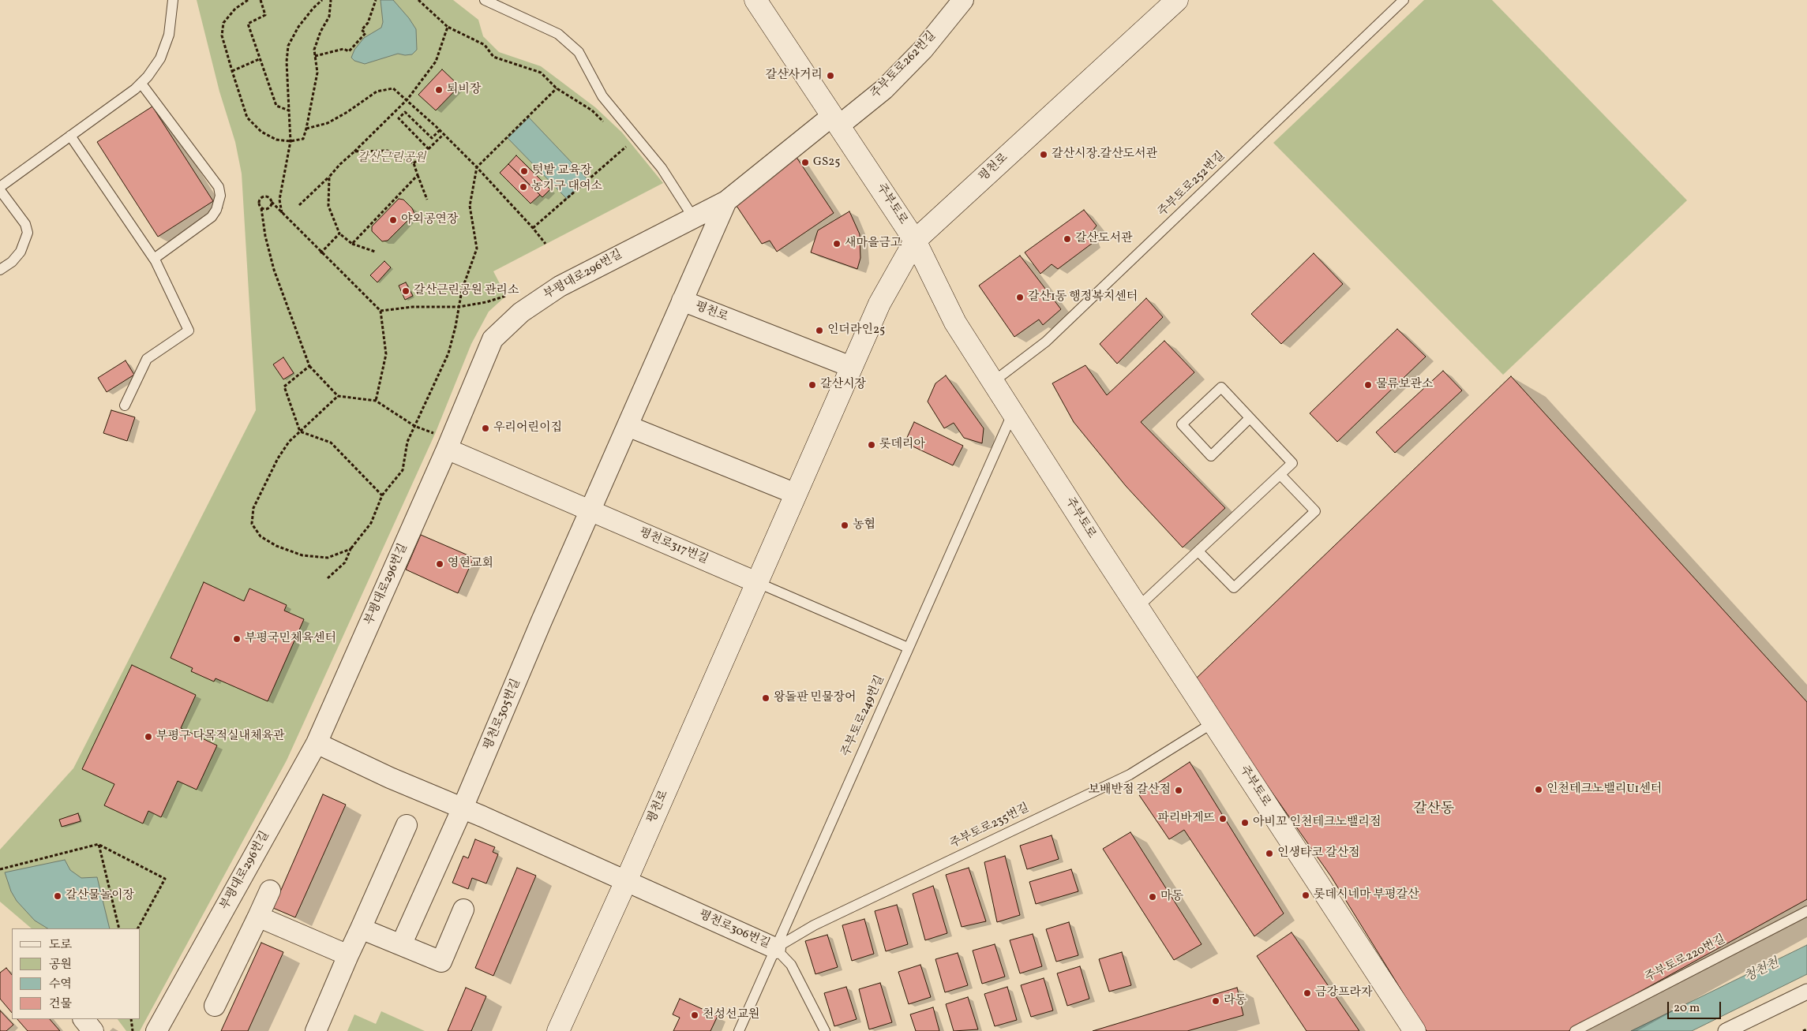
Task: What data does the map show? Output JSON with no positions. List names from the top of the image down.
{
  "streets": {
    "main road": ["평천로", "주부토로"],
    "street": [
      "주부토로262번길",
      "부평대로296번길",
      "평천로317번길",
      "평천로305번길",
      "평천로306번길"
    ],
    "lane": [
      "주부토로252번길",
      "주부토로249번길",
      "주부토로235번길",
      "주부토로220번길"
    ]
  },
  "crossings": [
    ["주부토로262번길", "주부토로"],
    ["주부토로262번길", "부평대로296번길"],
    ["평천로", "주부토로"],
    ["평천로", "부평대로296번길"],
    ["평천로", "평천로317번길"],
    ["평천로", "평천로306번길"],
    ["주부토로252번길", "주부토로"],
    ["주부토로", "부평대로296번길"],
    ["주부토로", "주부토로249번길"],
    ["주부토로", "주부토로235번길"],
    ["부평대로296번길", "평천로317번길"],
    ["평천로317번길", "평천로305번길"],
    ["주부토로249번길", "주부토로235번길"],
    ["주부토로249번길", "평천로306번길"],
    ["주부토로235번길", "평천로306번길"]
  ],
  "districts": ["갈산동"],
  "water": ["청천천"],
  "parks": ["갈산근린공원"],
  "places": [
    "갈산사거리",
    "퇴비장",
    "갈산시장.갈산도서관",
    "GS25",
    "텃밭 교육장",
    "농기구 대여소",
    "야외공연장",
    "갈산도서관",
    "새마을금고",
    "갈산근린공원 관리소",
    "갈산1동 행정복지센터",
    "인더라인25",
    "갈산시장",
    "물류보관소",
    "우리어린이집",
    "롯데리아",
    "농협",
    "영현교회",
    "부평국민체육센터",
    "왕돌판 민물장어",
    "부평구 다목적실내체육관",
    "인천테크노밸리U1센터",
    "보배반점 갈산점",
    "파리바게뜨",
    "아비꼬 인천테크노밸리점",
    "인생타코 갈산점",
    "롯데시네마 부평갈산",
    "갈산물놀이장",
    "마동",
    "금강프라자",
    "라동",
    "천성선교원"
  ],
  "legend": [
    "도로",
    "공원",
    "수역",
    "건물"
  ],
  "scale_bar": "20 m"
}
